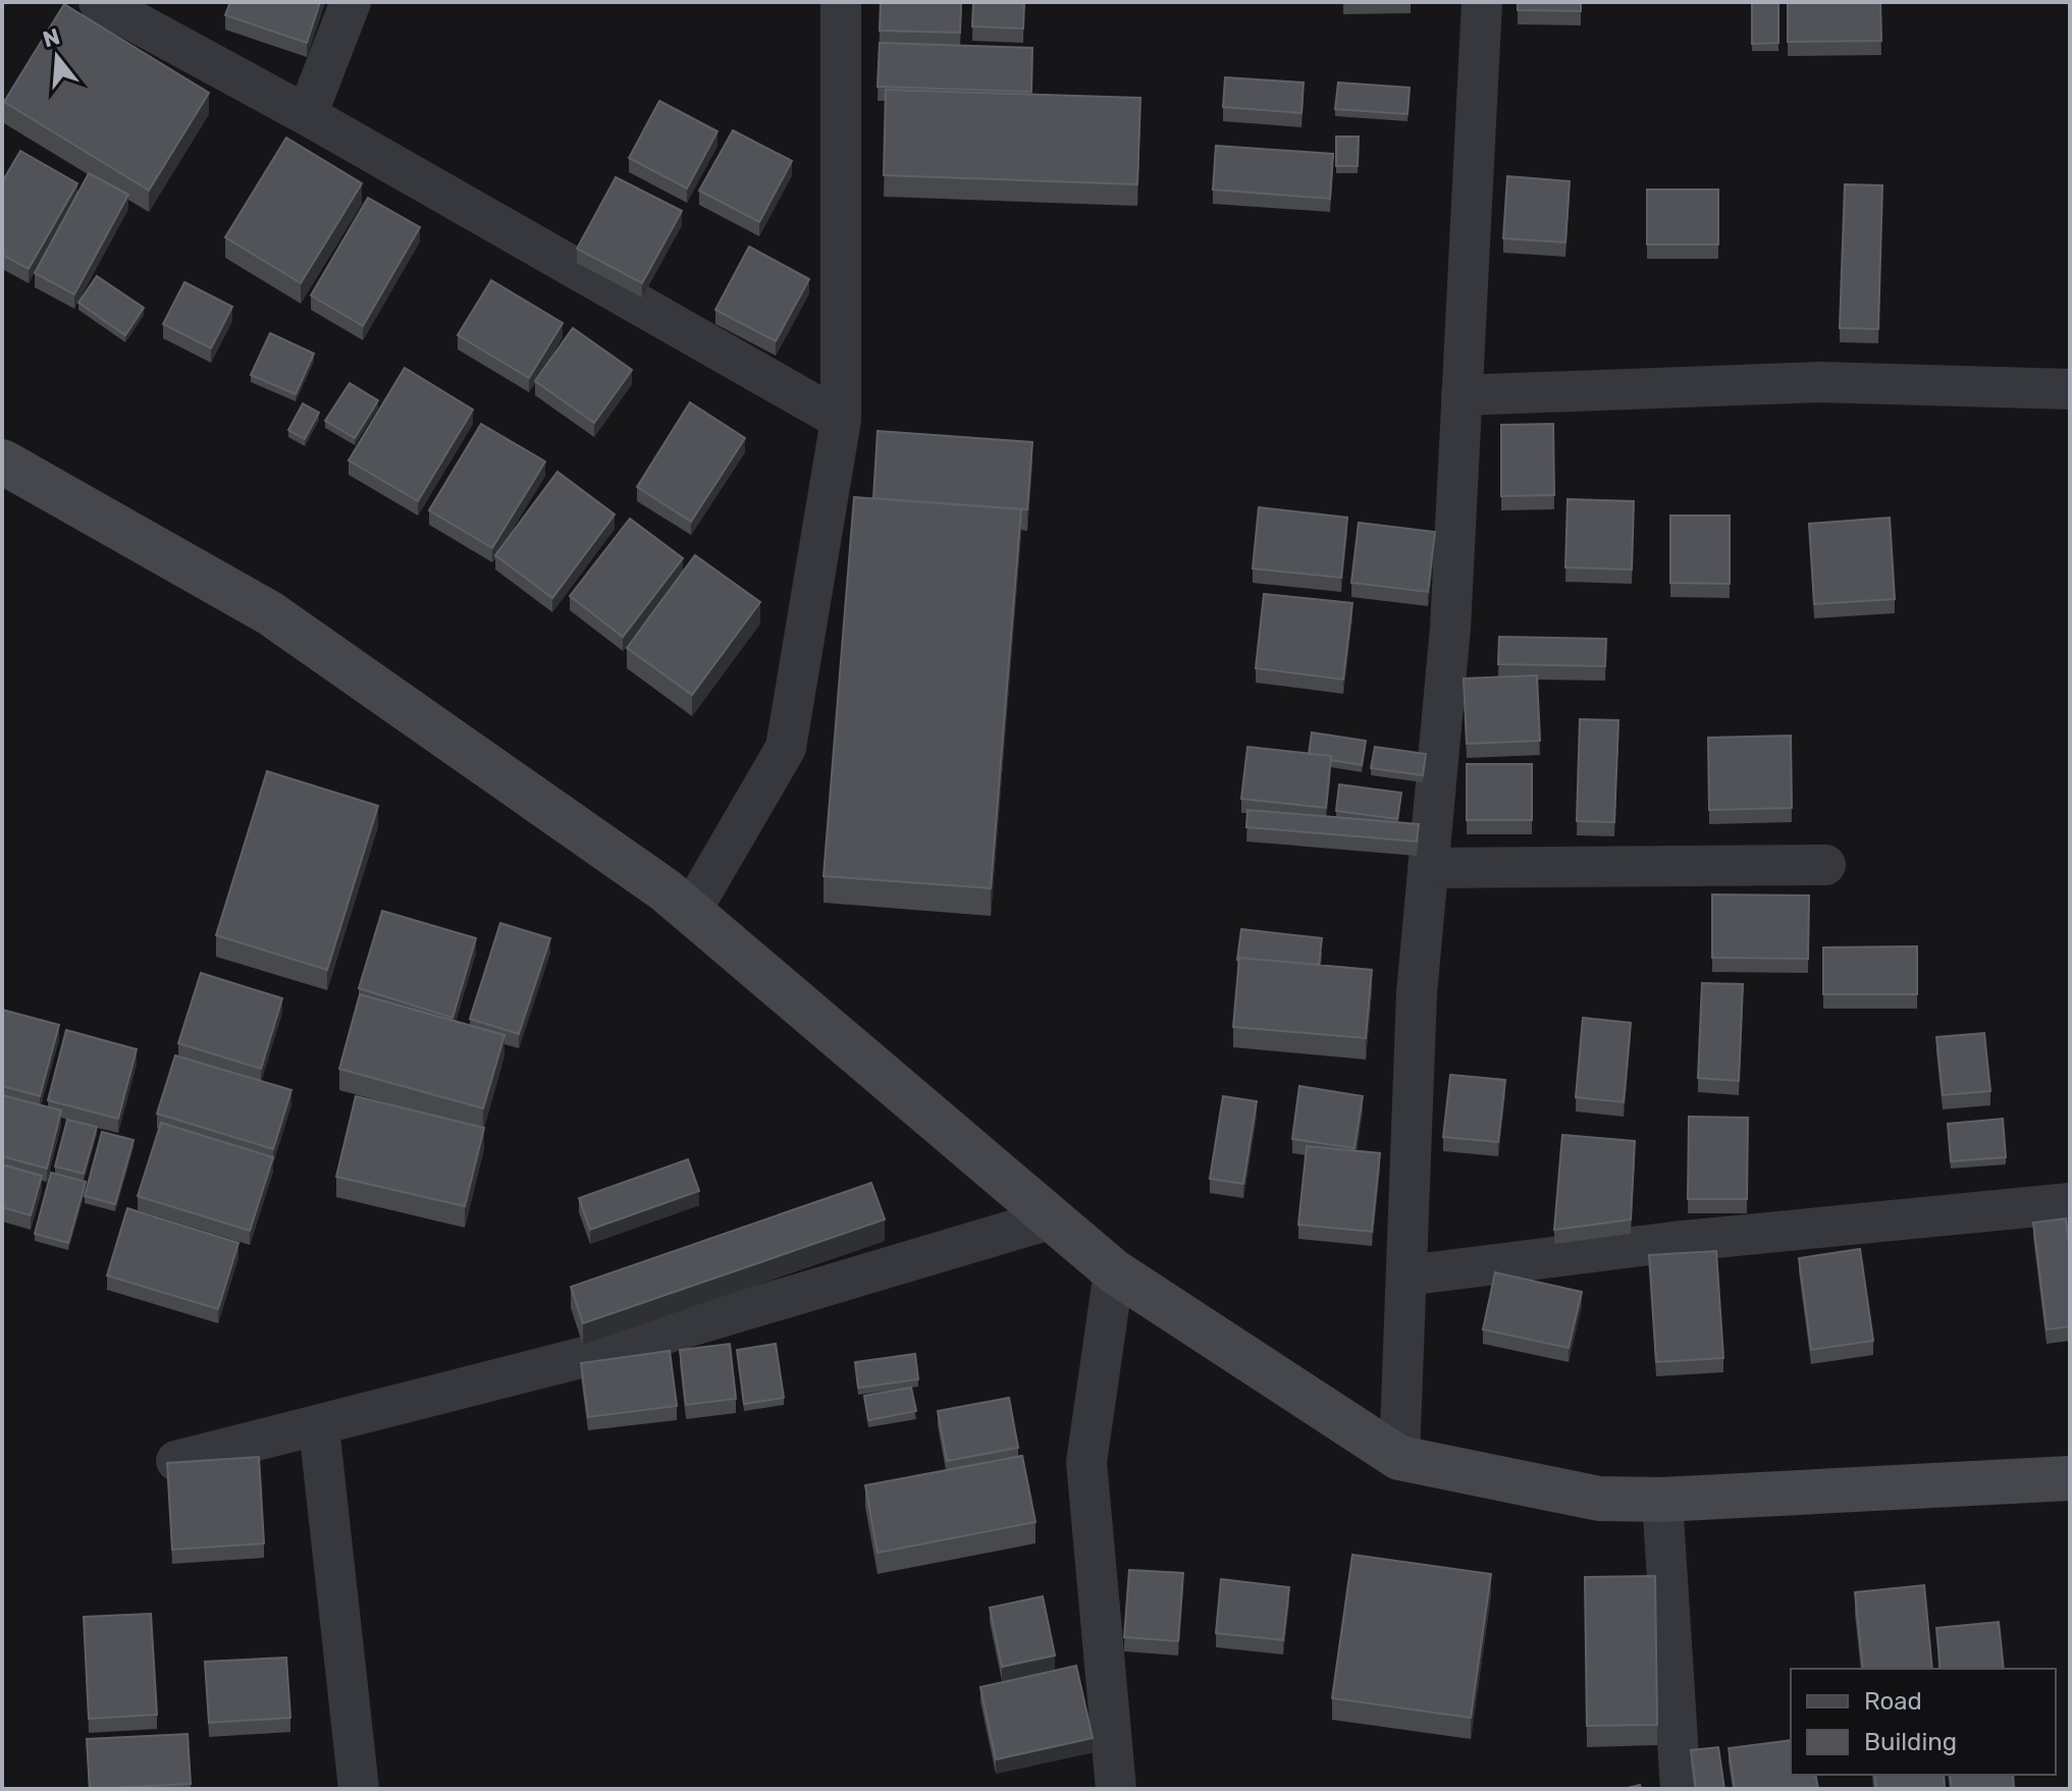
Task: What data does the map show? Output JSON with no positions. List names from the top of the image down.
{
  "legend": ["Road", "Building"],
  "north": "top"
}
